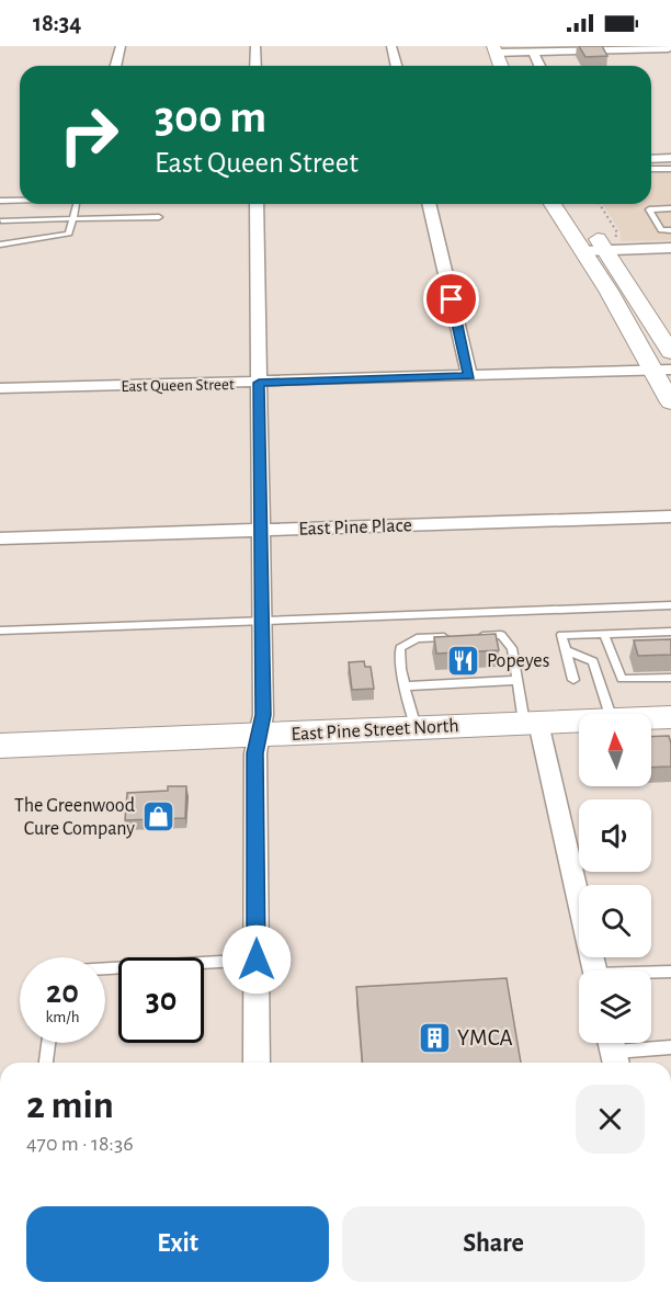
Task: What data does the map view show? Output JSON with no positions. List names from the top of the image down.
{
  "streets": {
    "main road": ["East Pine Street North"],
    "street": ["East Queen Street", "East Pine Place"]
  },
  "places": {
    "restaurant": ["Popeyes"],
    "shop": ["The Greenwood Cure Company"],
    "building": ["YMCA"]
  },
  "north": "top",
  "page": {
    "status": "18:34",
    "turn": ["300 m", "East Queen Street"],
    "speed": "20 km/h",
    "limit": "30",
    "heading": ["2 min", "470 m · 18:36"],
    "buttons": ["Exit", "Share"]
  }
}
